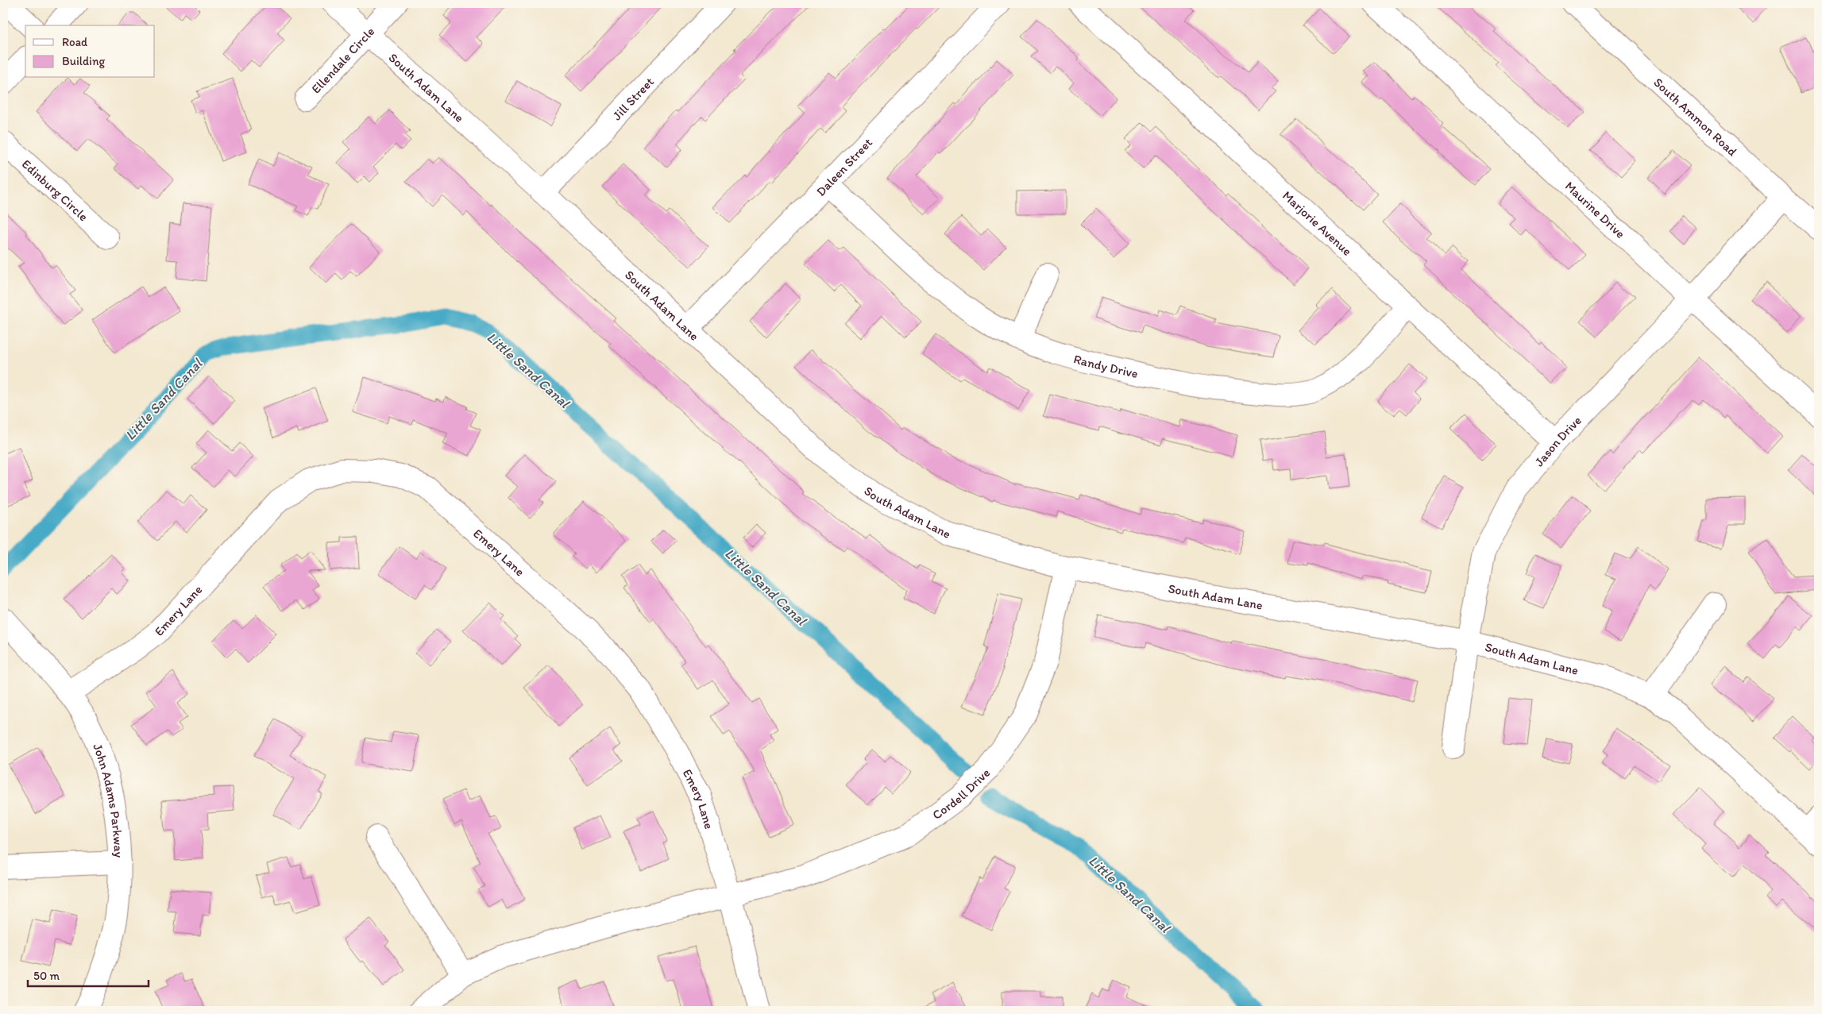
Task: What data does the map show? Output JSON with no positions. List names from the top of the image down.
{
  "streets": {
    "street": [
      "Ellendale Circle",
      "South Adam Lane",
      "Jill Street",
      "South Ammon Road",
      "Daleen Street",
      "Edinburg Circle",
      "Maurine Drive",
      "Marjorie Avenue",
      "Randy Drive",
      "Jason Drive",
      "Emery Lane",
      "Cordell Drive",
      "John Adams Parkway"
    ]
  },
  "crossings": [
    ["Ellendale Circle", "South Adam Lane"],
    ["South Adam Lane", "Jill Street"],
    ["South Adam Lane", "Daleen Street"],
    ["South Adam Lane", "Jason Drive"],
    ["South Adam Lane", "Cordell Drive"],
    ["South Ammon Road", "Jason Drive"],
    ["Daleen Street", "Randy Drive"],
    ["Maurine Drive", "Jason Drive"],
    ["Marjorie Avenue", "Randy Drive"],
    ["Marjorie Avenue", "Jason Drive"],
    ["Emery Lane", "Cordell Drive"],
    ["Emery Lane", "John Adams Parkway"]
  ],
  "water": ["Little Sand Canal"],
  "legend": ["Road", "Building"],
  "scale_bar": "50 m"
}
